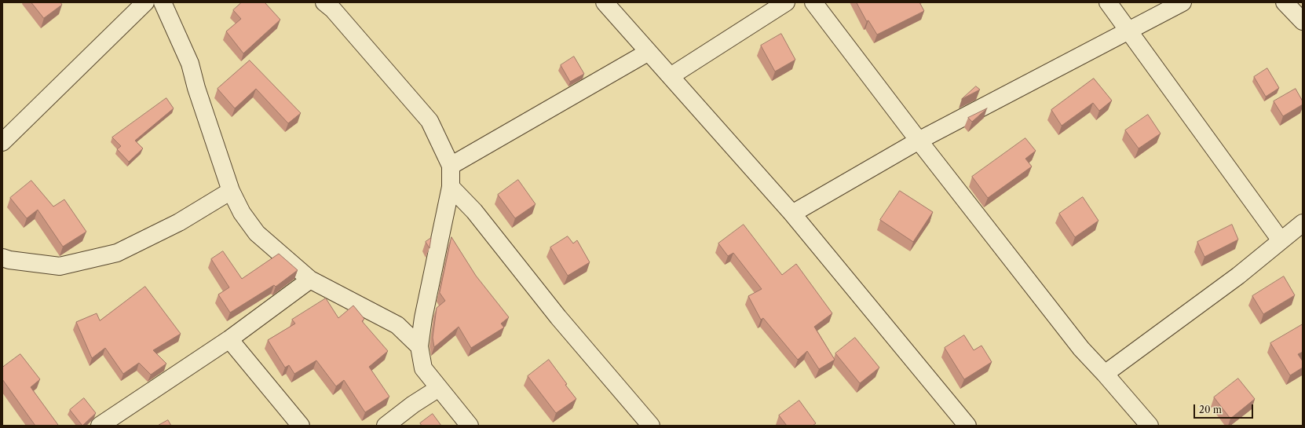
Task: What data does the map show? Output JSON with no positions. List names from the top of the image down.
{
  "scale_bar": "20 m"
}
